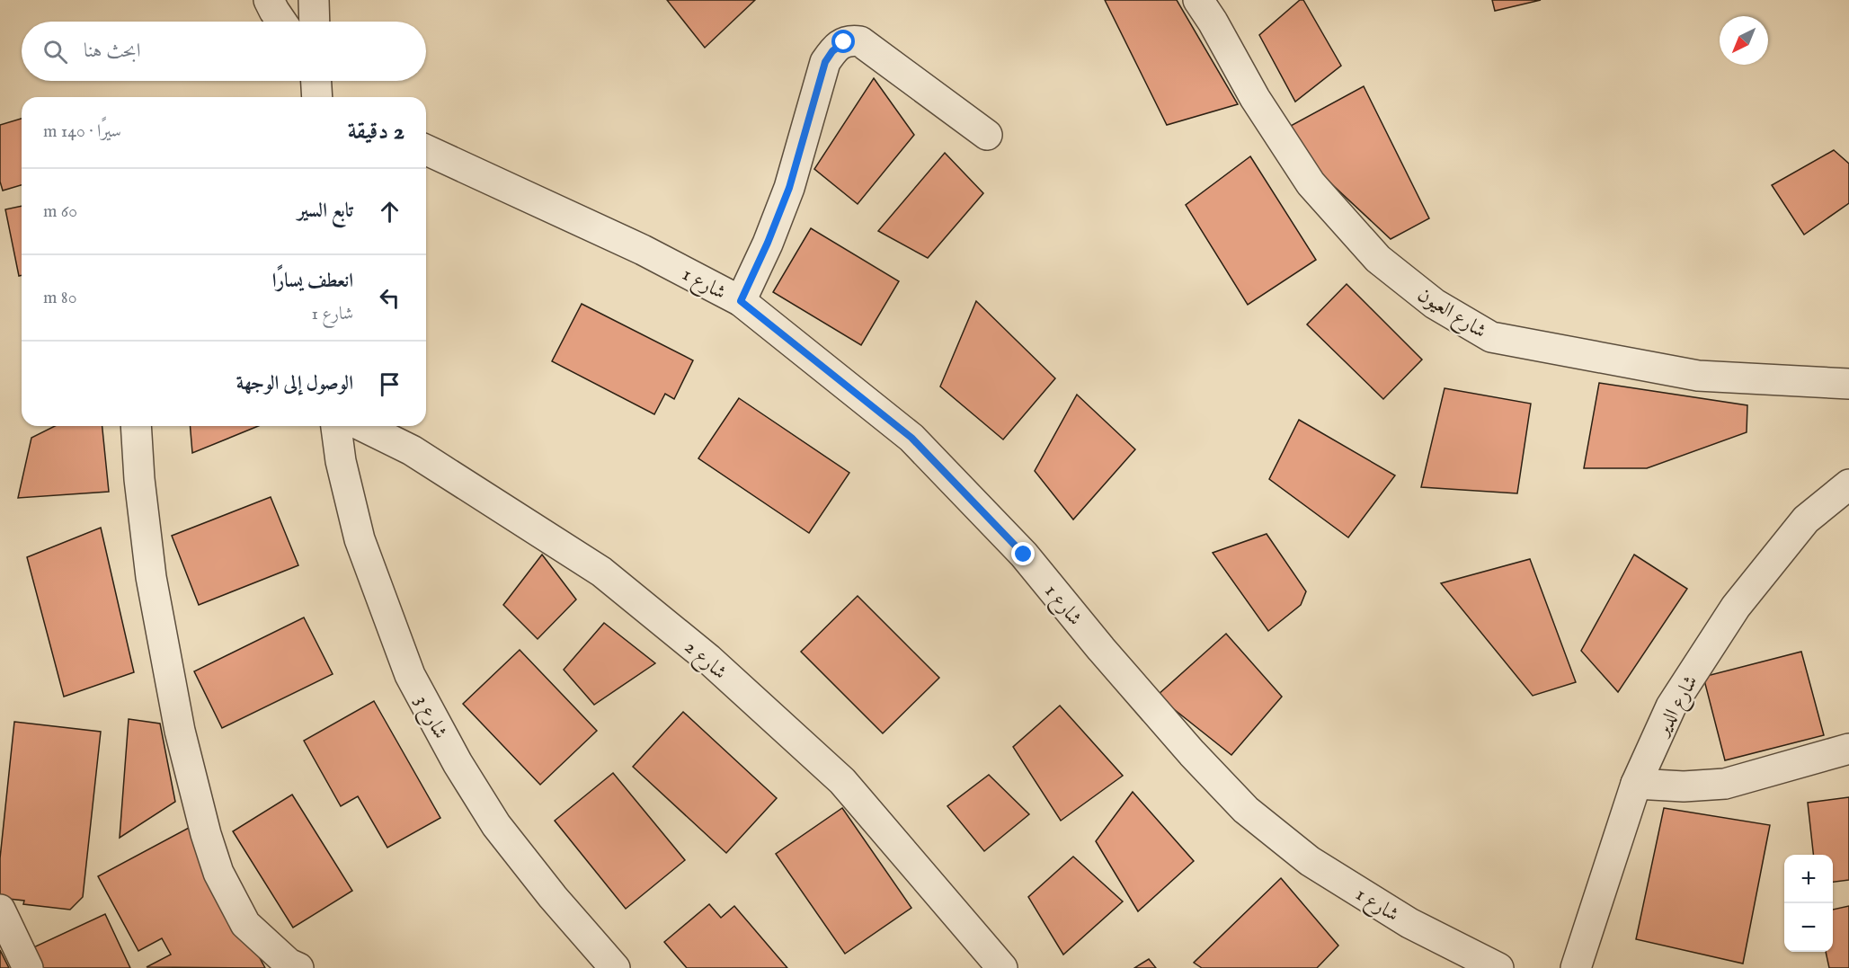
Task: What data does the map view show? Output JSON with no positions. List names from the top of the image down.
{
  "streets": {
    "street": [
      "شارع 1",
      "شارع العيون",
      "شارع 2",
      "شارع الدير",
      "شارع 3"
    ]
  },
  "north": "bottom left",
  "page": {
    "search": "ابحث هنا",
    "heading": ["2 دقيقة", "سيرًا · 140 m"],
    "list": [
      ["تابع السير", "60 m"],
      ["انعطف يسارًا", "شارع 1", "80 m"],
      "الوصول إلى الوجهة"
    ],
    "map_buttons": ["+", "−"]
  }
}
